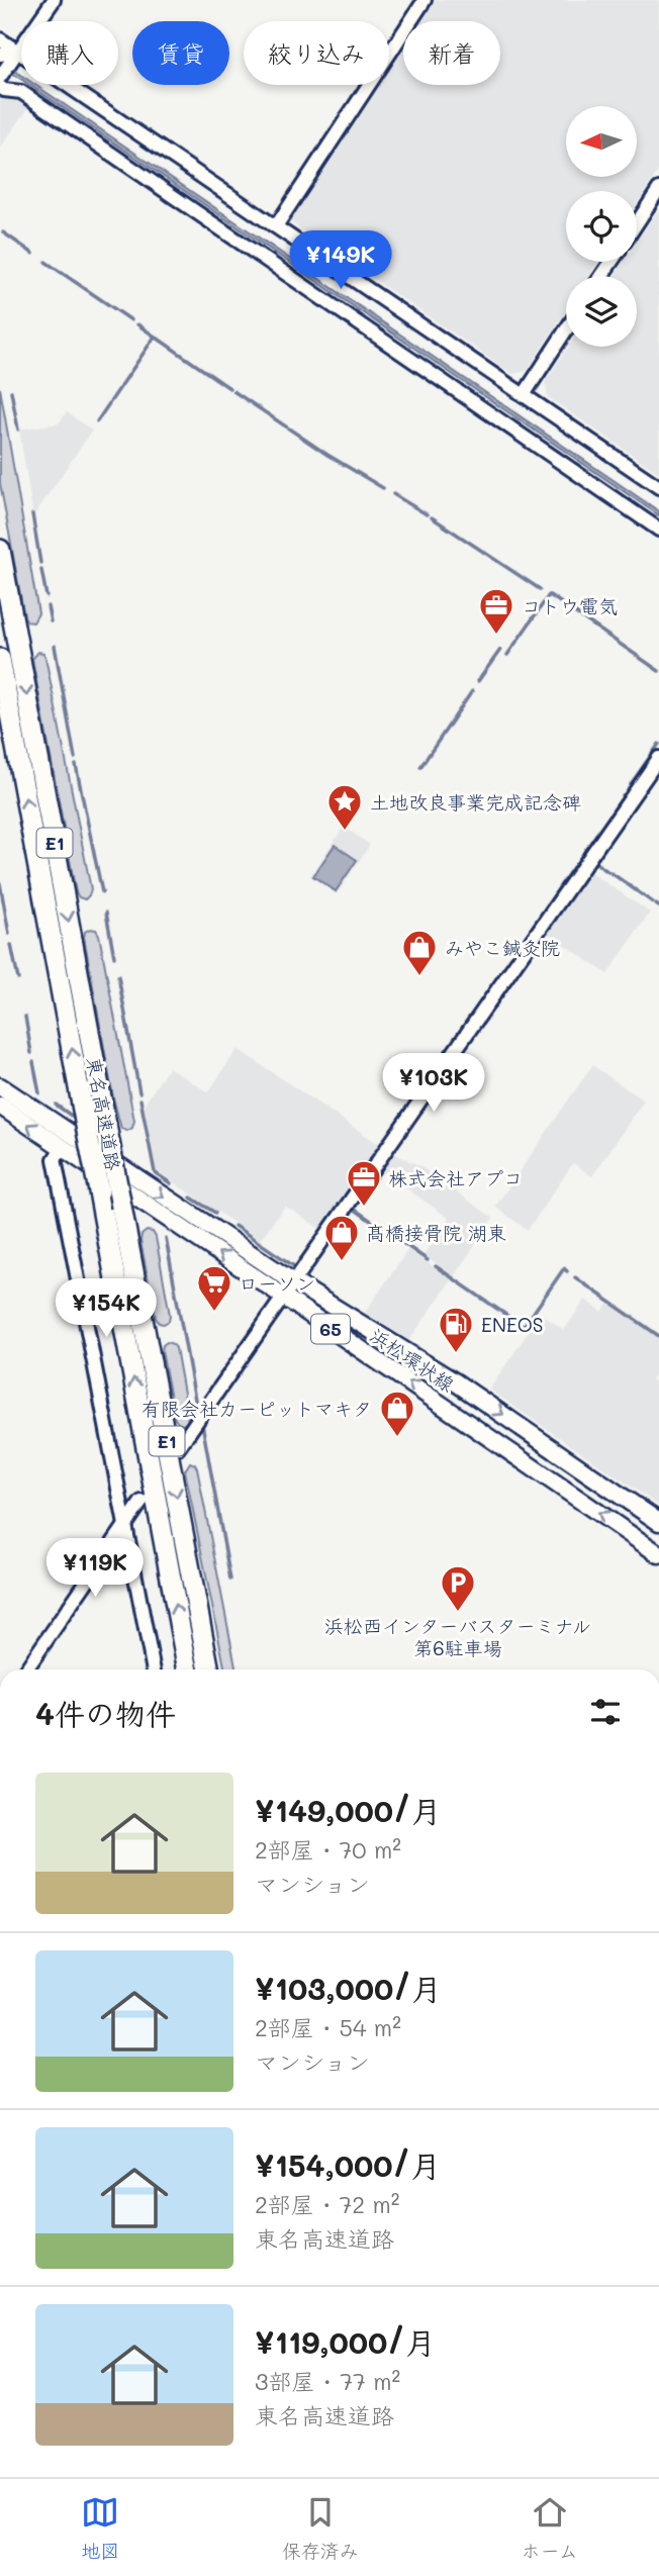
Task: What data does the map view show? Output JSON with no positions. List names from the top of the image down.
{
  "streets": {
    "highway": ["E1", "東名高速道路"],
    "main road": ["65", "浜松環状線"]
  },
  "places": {
    "office": ["コトウ電気", "株式会社アプコ"],
    "place": ["土地改良事業完成記念碑"],
    "shop": ["みやこ鍼灸院", "髙橋接骨院 湖東", "有限会社カーピットマキタ"],
    "supermarket": ["ローソン"],
    "fuel station": ["ENEOS"],
    "parking": ["浜松西インターバスターミナル 第6駐車場"]
  },
  "north": "left",
  "page": {
    "chip": [
      "購入",
      "賃貸",
      "絞り込み",
      "新着"
    ],
    "price": [
      "¥149K",
      "¥103K",
      "¥154K",
      "¥119K"
    ],
    "heading": "4件の物件",
    "list": [
      {
        "name": "¥149,000/月",
        "note": "2部屋 · 70 m² · マンション"
      },
      {
        "name": "¥103,000/月",
        "note": "2部屋 · 54 m² · マンション"
      },
      {
        "name": "¥154,000/月",
        "note": "2部屋 · 72 m² · 東名高速道路"
      },
      {
        "name": "¥119,000/月",
        "note": "3部屋 · 77 m² · 東名高速道路"
      }
    ],
    "tabs": ["地図", "保存済み", "ホーム"]
  }
}
